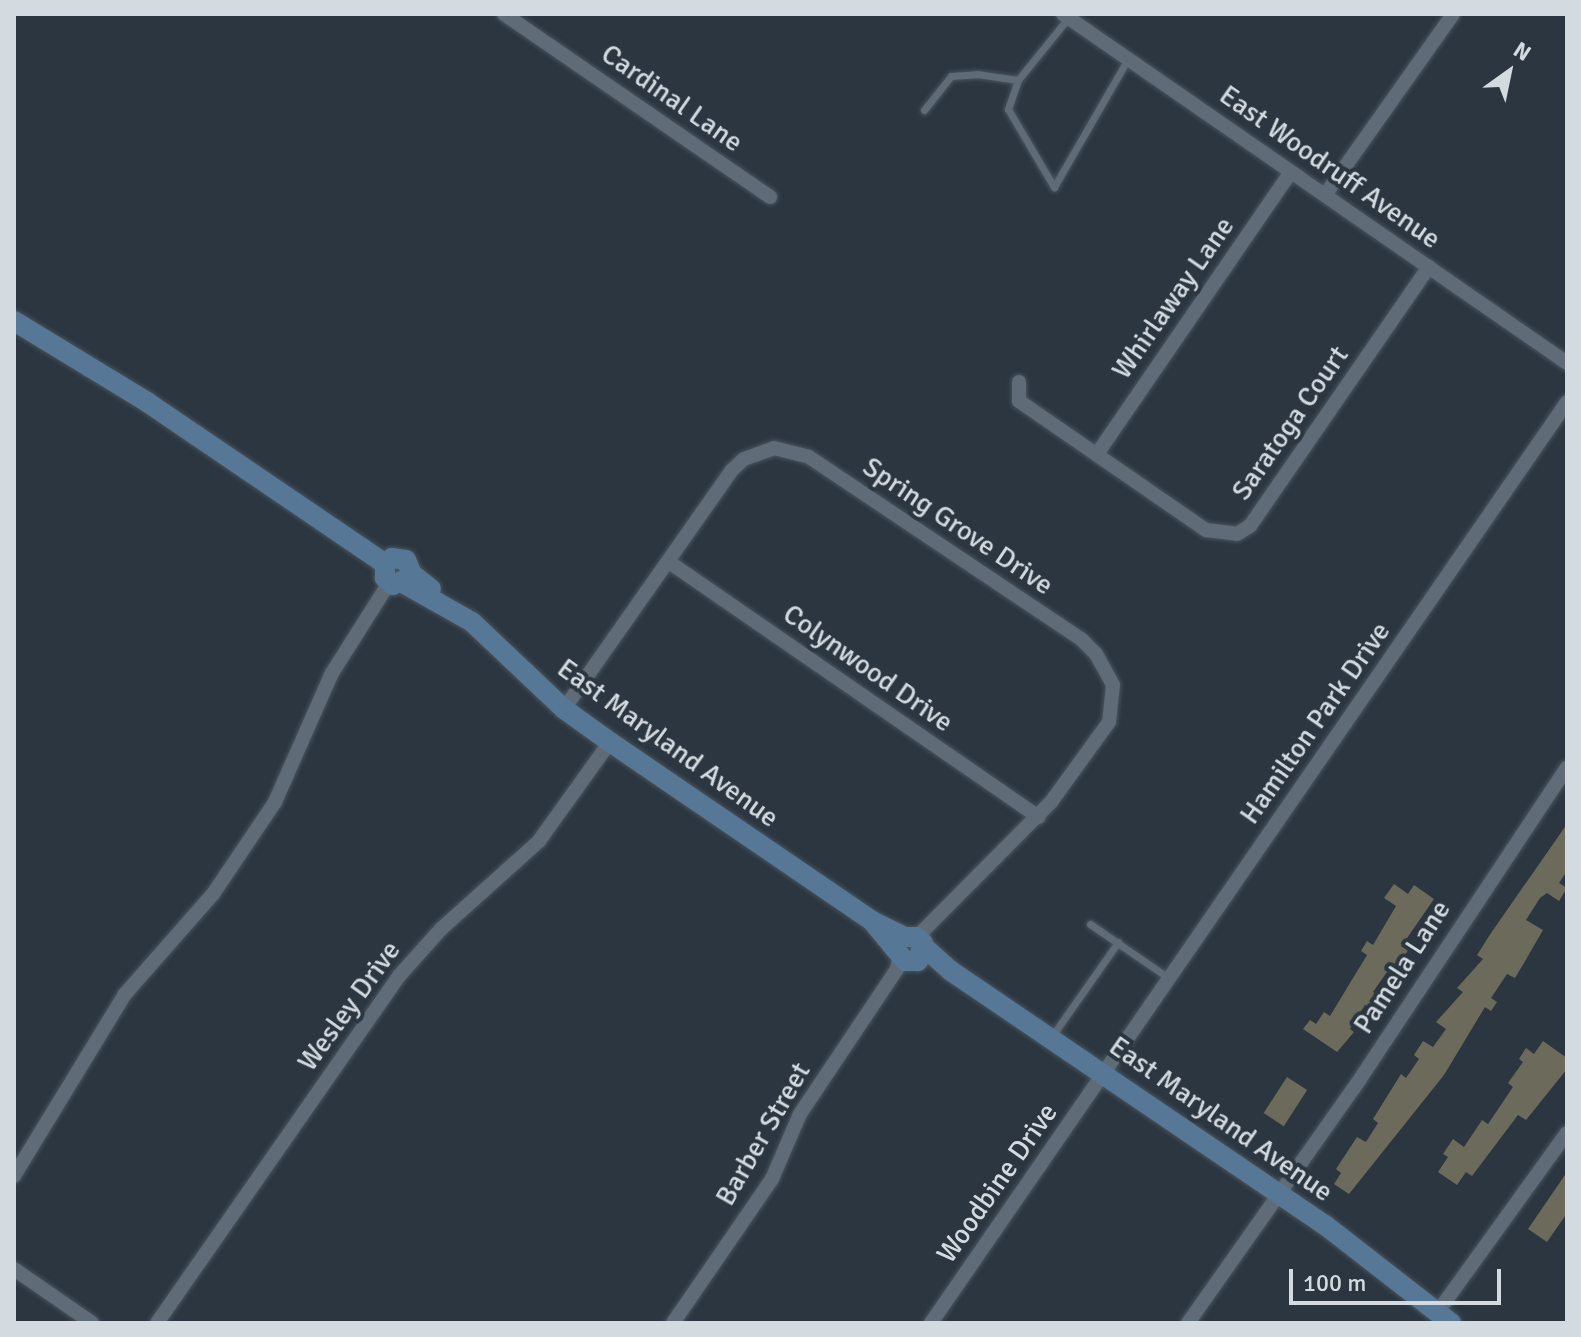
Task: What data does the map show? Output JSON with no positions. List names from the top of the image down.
{
  "streets": {
    "street": [
      "Cardinal Lane",
      "East Woodruff Avenue",
      "Whirlaway Lane",
      "Saratoga Court",
      "Spring Grove Drive",
      "Colynwood Drive",
      "Hamilton Park Drive",
      "East Maryland Avenue",
      "Pamela Lane",
      "Wesley Drive",
      "Barber Street",
      "Woodbine Drive"
    ]
  },
  "crossings": [
    ["East Woodruff Avenue", "Whirlaway Lane"],
    ["East Woodruff Avenue", "Saratoga Court"],
    ["Whirlaway Lane", "Saratoga Court"],
    ["Spring Grove Drive", "Colynwood Drive"],
    ["Spring Grove Drive", "East Maryland Avenue"],
    ["Spring Grove Drive", "Barber Street"],
    ["Hamilton Park Drive", "East Maryland Avenue"],
    ["Hamilton Park Drive", "Woodbine Drive"],
    ["East Maryland Avenue", "Pamela Lane"],
    ["East Maryland Avenue", "Wesley Drive"],
    ["East Maryland Avenue", "Barber Street"],
    ["East Maryland Avenue", "Woodbine Drive"]
  ],
  "scale_bar": "100 m",
  "north": "top right"
}
